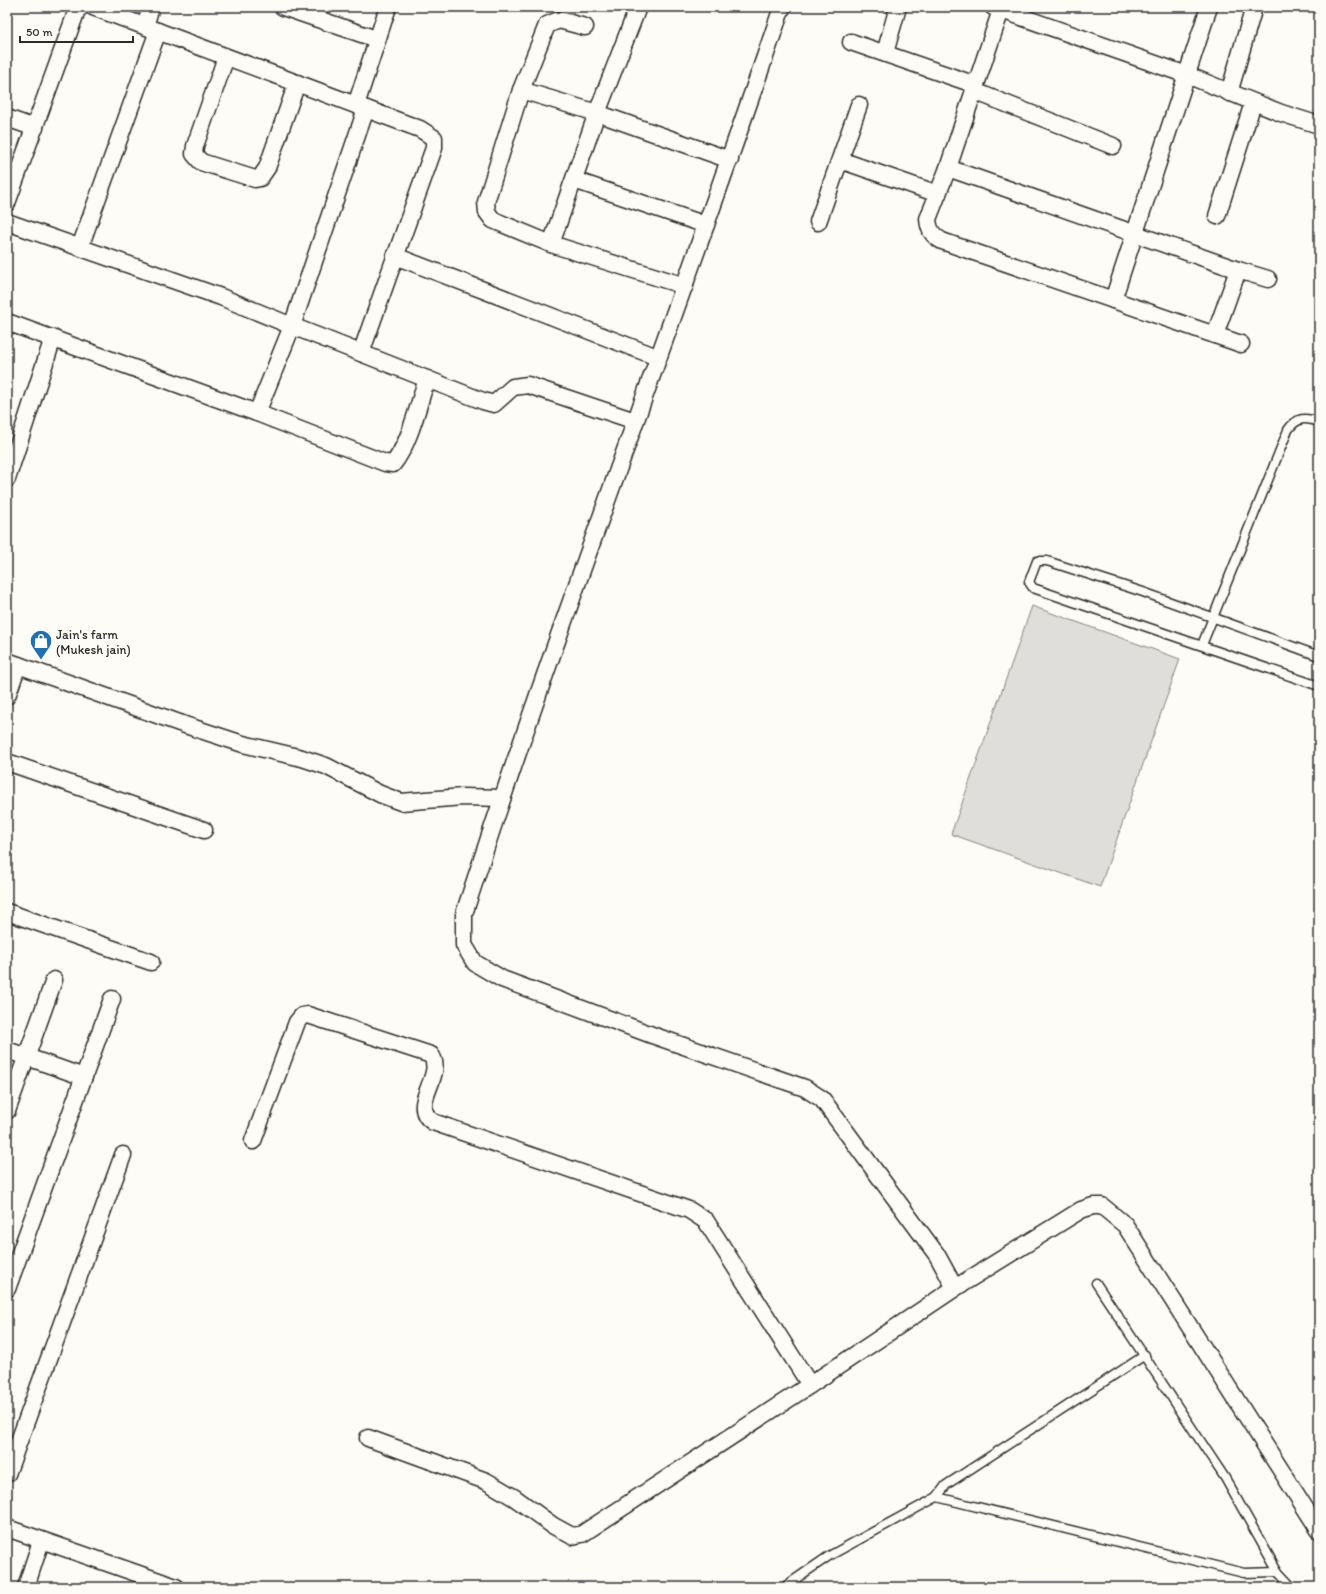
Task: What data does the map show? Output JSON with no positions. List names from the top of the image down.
{
  "places": {
    "shop": ["Jain's farm (Mukesh jain)"]
  },
  "scale_bar": "50 m"
}
